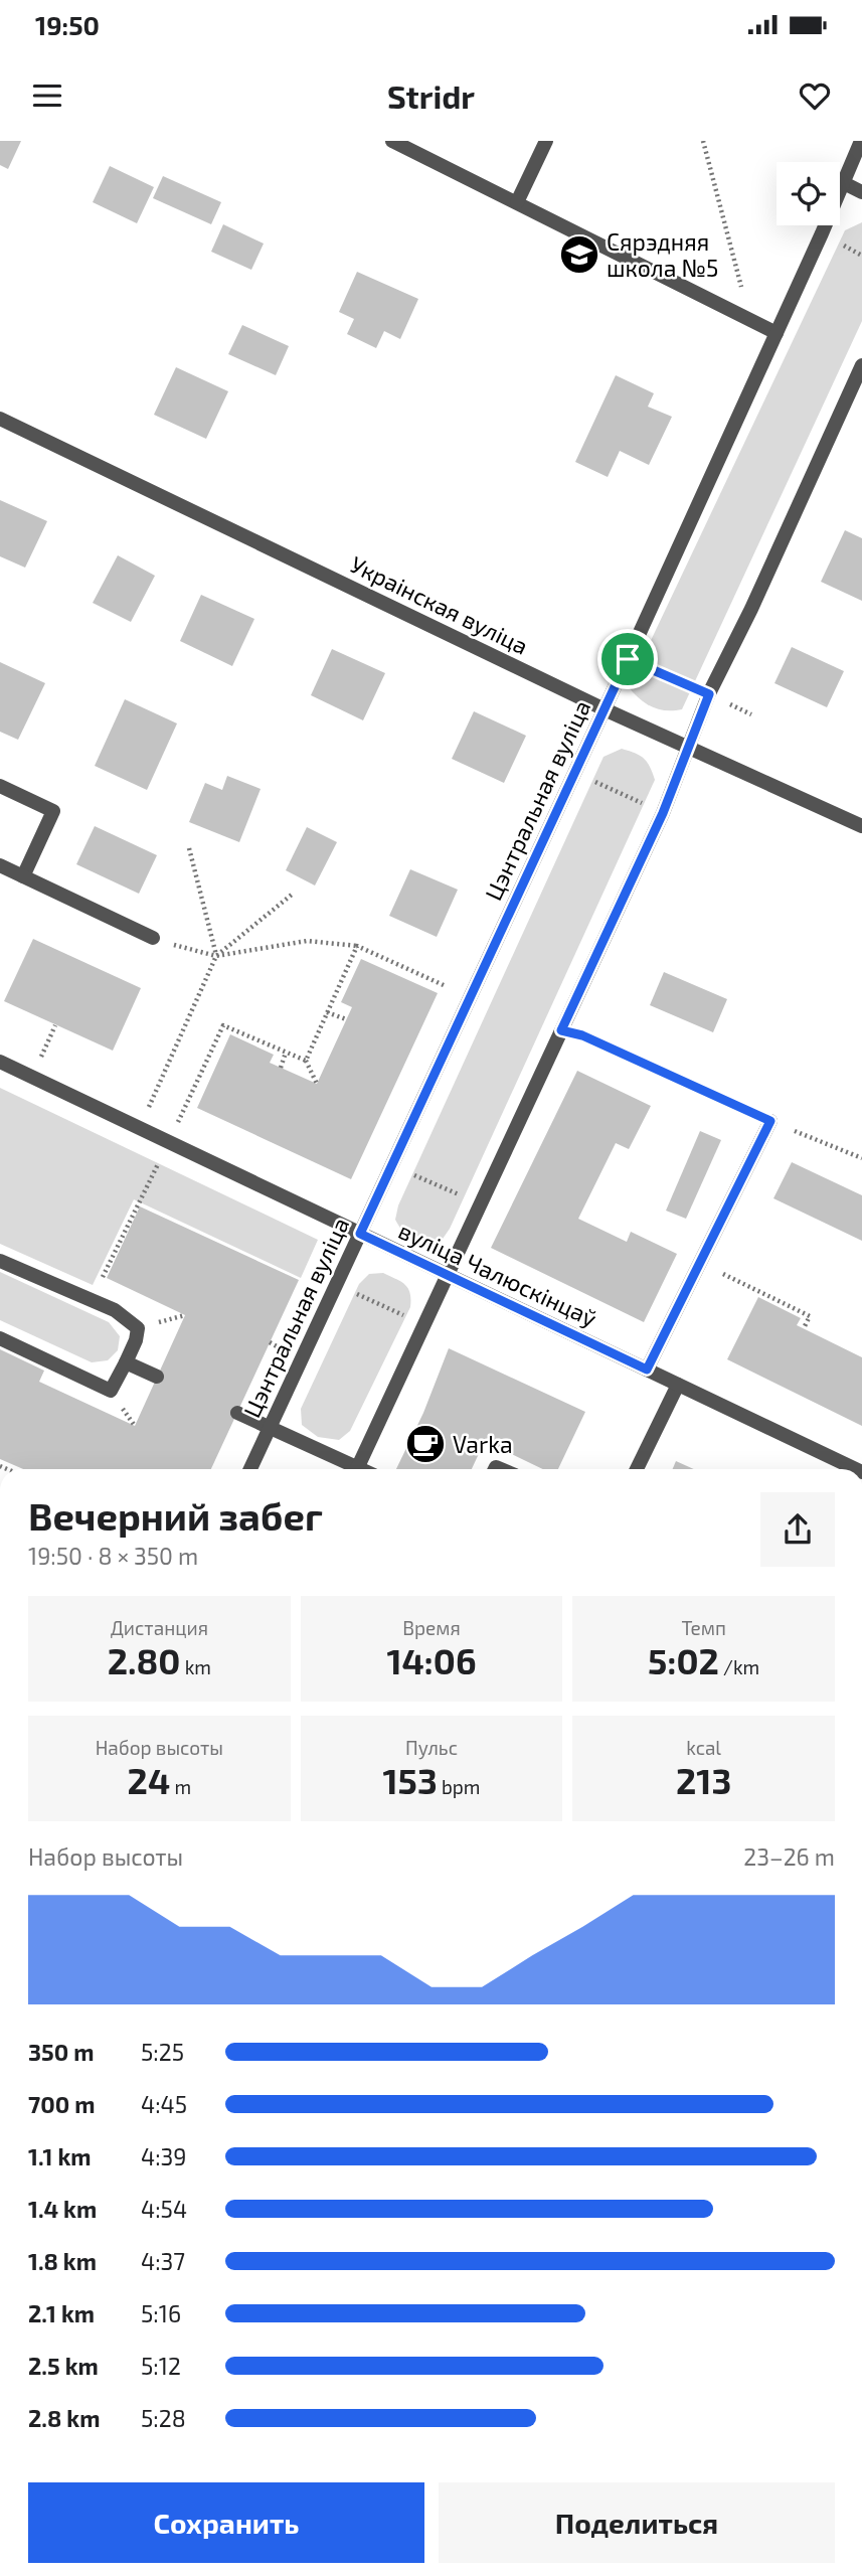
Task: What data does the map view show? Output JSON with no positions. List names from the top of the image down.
{
  "streets": {
    "street": ["Украінская вуліца", "Цэнтральная вуліца", "вуліца Чалюскінцаў"]
  },
  "crossings": [
    ["Украінская вуліца", "Цэнтральная вуліца"],
    ["Цэнтральная вуліца", "вуліца Чалюскінцаў"]
  ],
  "places": {
    "school or university": ["Сярэдняя школа №5"],
    "cafe": ["Varka"]
  },
  "page": {
    "status": "19:50",
    "header": "Stridr",
    "heading": ["Вечерний забег", "19:50 · 8 × 350 m"],
    "stats": [
      ["Дистанция", "2.80 km"],
      ["Время", "14:06"],
      ["Темп", "5:02 /km"],
      ["Набор высоты", "24 m"],
      ["Пульс", "153 bpm"],
      ["kcal", "213"]
    ],
    "chart": ["Набор высоты", "23–26 m"],
    "list": [
      {
        "name": "350 m",
        "note": "5:25"
      },
      {
        "name": "700 m",
        "note": "4:45"
      },
      {
        "name": "1.1 km",
        "note": "4:39"
      },
      {
        "name": "1.4 km",
        "note": "4:54"
      },
      {
        "name": "1.8 km",
        "note": "4:37"
      },
      {
        "name": "2.1 km",
        "note": "5:16"
      },
      {
        "name": "2.5 km",
        "note": "5:12"
      },
      {
        "name": "2.8 km",
        "note": "5:28"
      }
    ],
    "buttons": ["Сохранить", "Поделиться"]
  }
}
